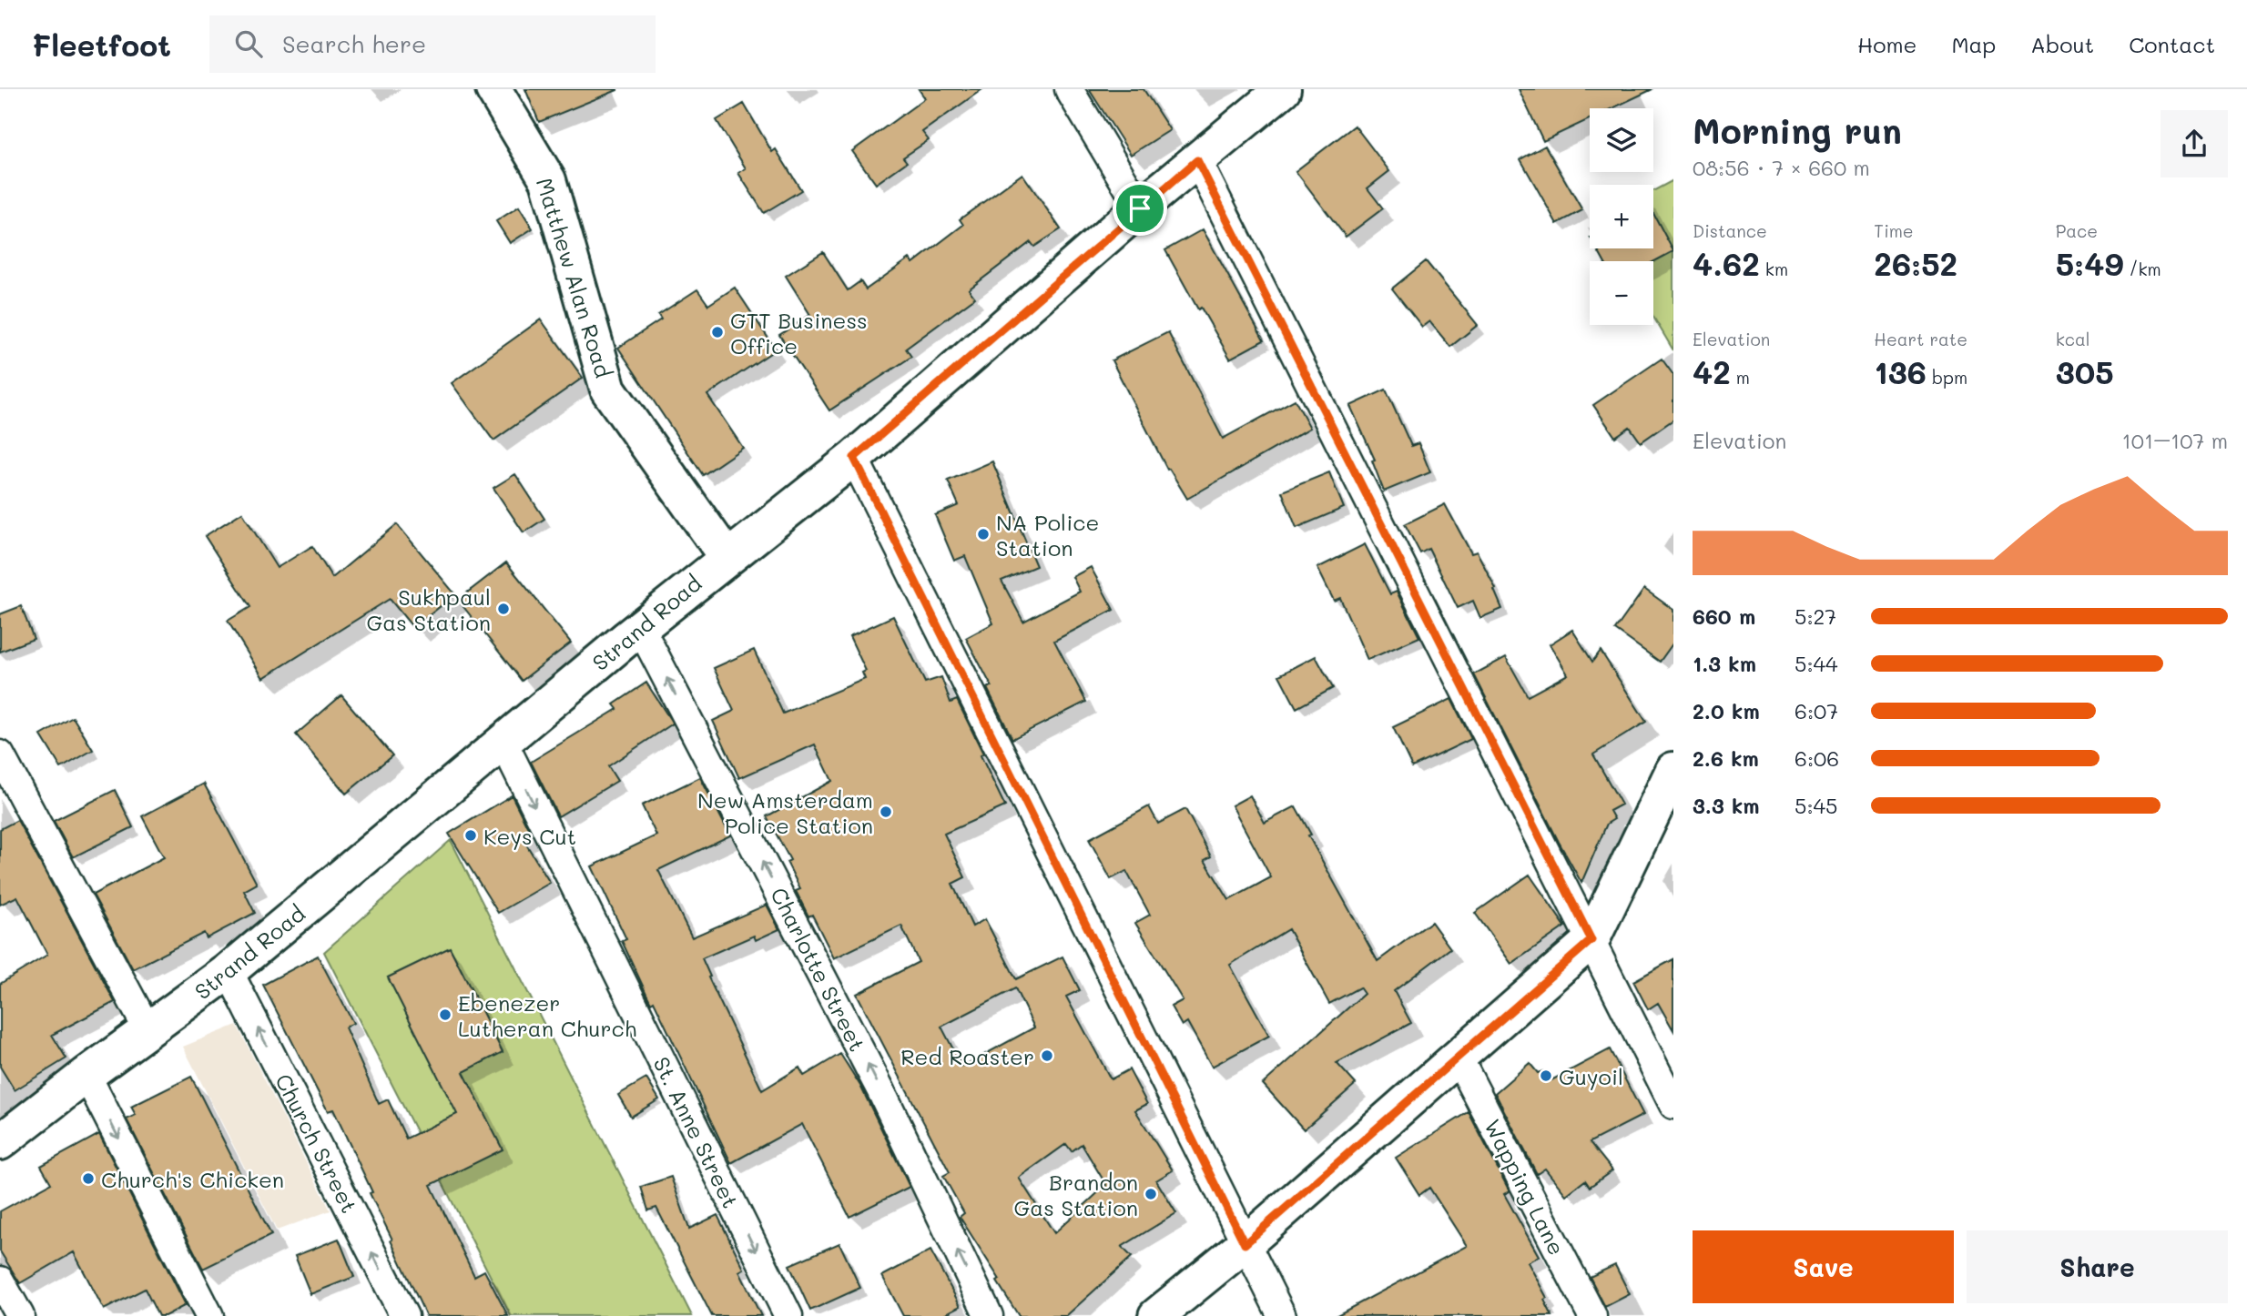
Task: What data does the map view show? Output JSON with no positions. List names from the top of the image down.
{
  "streets": {
    "street": [
      "Matthew Alan Road",
      "Strand Road",
      "Charlotte Street",
      "St. Anne Street",
      "Church Street",
      "Wapping Lane"
    ]
  },
  "crossings": [
    ["Matthew Alan Road", "Strand Road"],
    ["Strand Road", "Charlotte Street"],
    ["Strand Road", "St. Anne Street"],
    ["Strand Road", "Church Street"]
  ],
  "one_way": ["Charlotte Street", "St. Anne Street"],
  "places": [
    "GTT Business Office",
    "NA Police Station",
    "Sukhpaul Gas Station",
    "New Amsterdam Police Station",
    "Keys Cut",
    "Ebenezer Lutheran Church",
    "Red Roaster",
    "Guyoil",
    "Church's Chicken",
    "Brandon Gas Station"
  ],
  "page": {
    "header": "Fleetfoot",
    "search": "Search here",
    "nav": [
      "Home",
      "Map",
      "About",
      "Contact"
    ],
    "heading": ["Morning run", "08:56 · 7 × 660 m"],
    "map_buttons": ["+", "−"],
    "stats": [
      ["Distance", "4.62 km"],
      ["Time", "26:52"],
      ["Pace", "5:49 /km"],
      ["Elevation", "42 m"],
      ["Heart rate", "136 bpm"],
      ["kcal", "305"]
    ],
    "chart": ["Elevation", "101–107 m"],
    "list": [
      {
        "name": "660 m",
        "note": "5:27"
      },
      {
        "name": "1.3 km",
        "note": "5:44"
      },
      {
        "name": "2.0 km",
        "note": "6:07"
      },
      {
        "name": "2.6 km",
        "note": "6:06"
      },
      {
        "name": "3.3 km",
        "note": "5:45"
      }
    ],
    "buttons": ["Save", "Share"]
  }
}
